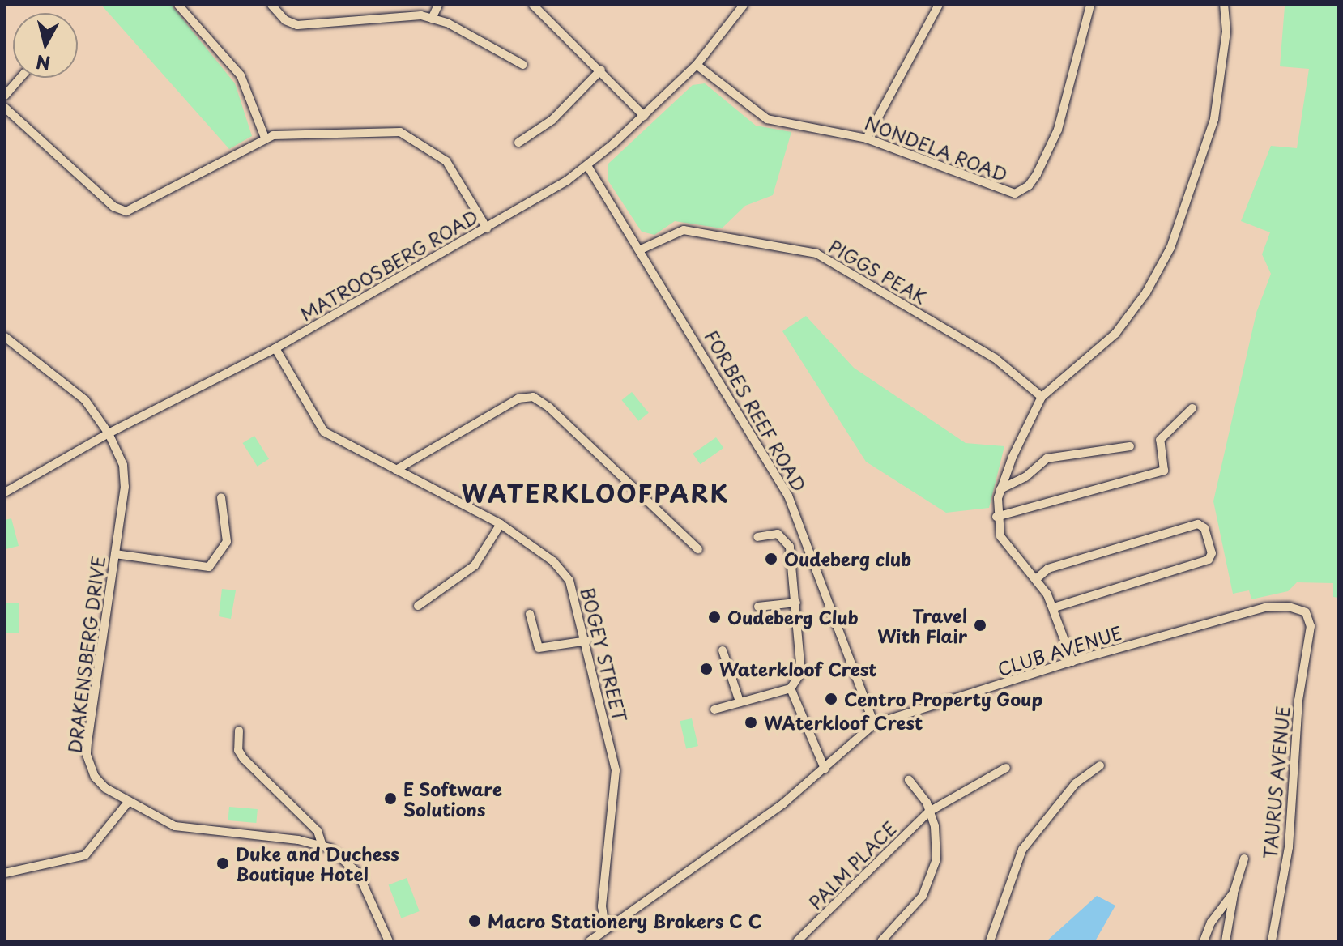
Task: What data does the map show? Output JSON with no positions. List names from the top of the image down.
{
  "streets": {
    "street": [
      "NONDELA ROAD",
      "MATROOSBERG ROAD",
      "PIGGS PEAK",
      "FORBES REEF ROAD",
      "CLUB AVENUE",
      "DRAKENSBERG DRIVE",
      "BOGEY STREET",
      "TAURUS AVENUE",
      "PALM PLACE"
    ]
  },
  "crossings": [
    ["NONDELA ROAD", "MATROOSBERG ROAD"],
    ["MATROOSBERG ROAD", "FORBES REEF ROAD"],
    ["MATROOSBERG ROAD", "DRAKENSBERG DRIVE"],
    ["MATROOSBERG ROAD", "BOGEY STREET"],
    ["PIGGS PEAK", "FORBES REEF ROAD"],
    ["FORBES REEF ROAD", "CLUB AVENUE"],
    ["CLUB AVENUE", "BOGEY STREET"],
    ["CLUB AVENUE", "TAURUS AVENUE"]
  ],
  "districts": ["WATERKLOOFPARK"],
  "places": [
    "Oudeberg club",
    "Oudeberg Club",
    "Travel With Flair",
    "Waterkloof Crest",
    "Centro Property Goup",
    "WAterkloof Crest",
    "E Software Solutions",
    "Duke and Duchess Boutique Hotel",
    "Macro Stationery Brokers C C"
  ],
  "north": "bottom"
}
